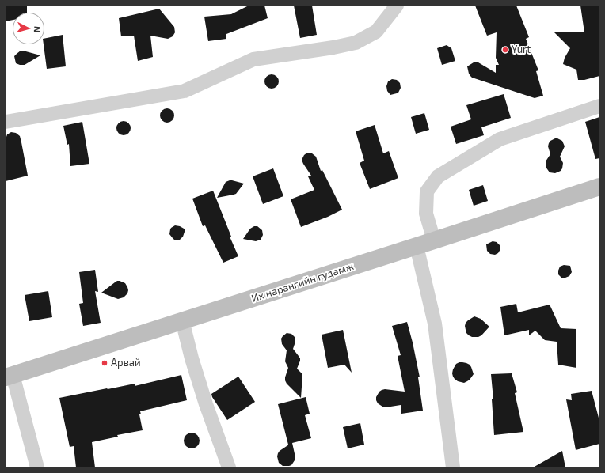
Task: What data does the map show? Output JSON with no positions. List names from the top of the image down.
{
  "streets": {
    "main road": ["Их нарангийн гудамж"]
  },
  "places": ["Yurt", "Арвай"],
  "north": "right"
}
